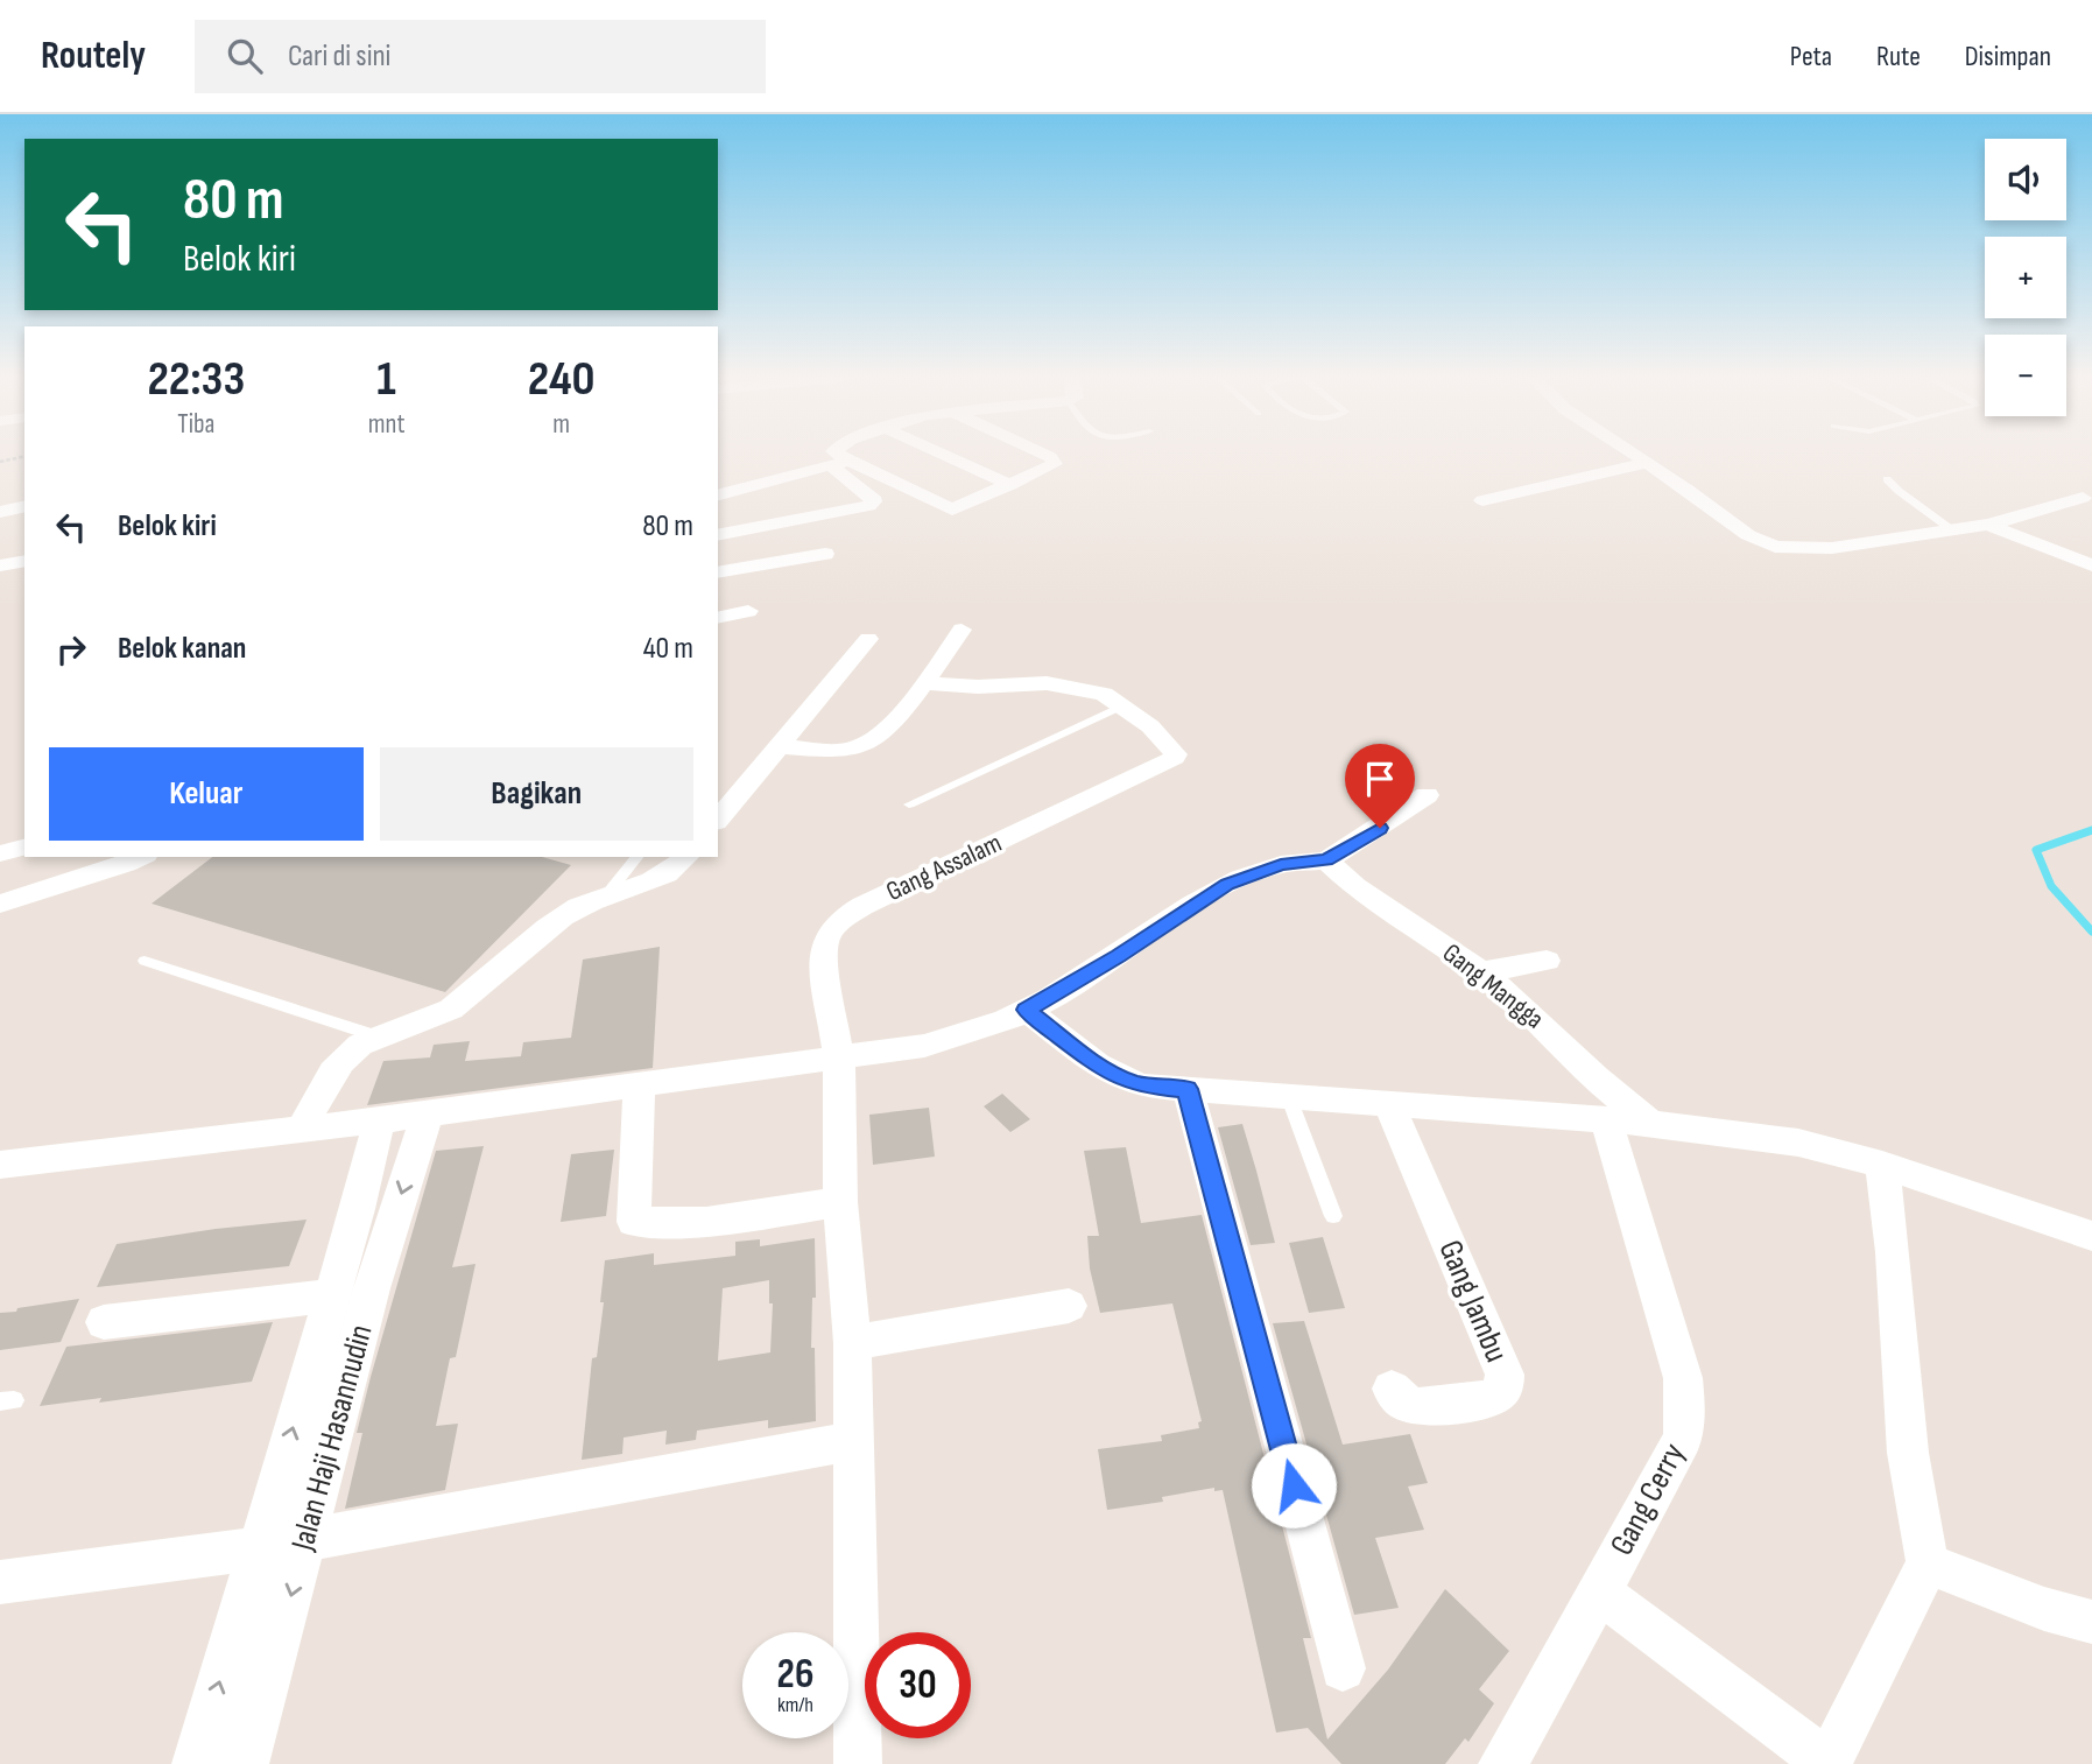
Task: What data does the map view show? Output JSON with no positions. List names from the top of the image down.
{
  "streets": {
    "street": [
      "Gang Assalam",
      "Gang Mangga",
      "Gang Jambu",
      "Jalan Haji Hasannudin",
      "Gang Cerry"
    ]
  },
  "page": {
    "header": "Routely",
    "search": "Cari di sini",
    "nav": ["Peta", "Rute", "Disimpan"],
    "map_buttons": ["+", "−"],
    "turn": ["80 m", "Belok kiri"],
    "eta": [
      "22:33",
      "Tiba",
      "1",
      "mnt",
      "240",
      "m"
    ],
    "list": [
      {
        "name": "Belok kiri",
        "value": "80 m"
      },
      {
        "name": "Belok kanan",
        "value": "40 m"
      }
    ],
    "buttons": ["Keluar", "Bagikan"],
    "speed": "26 km/h",
    "limit": "30"
  }
}
